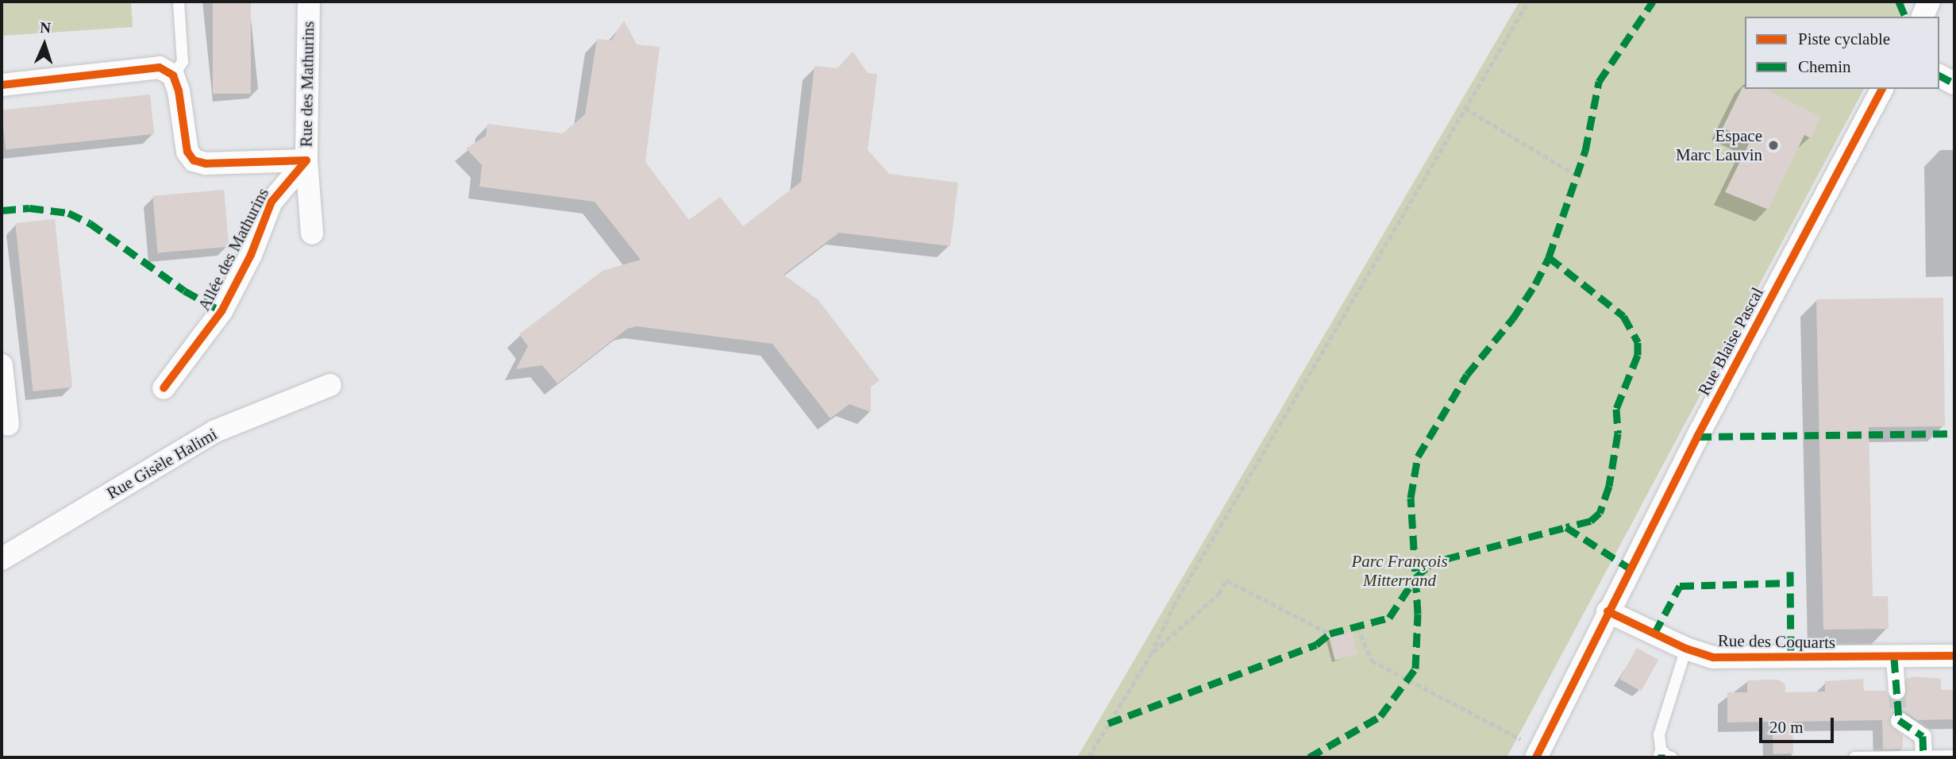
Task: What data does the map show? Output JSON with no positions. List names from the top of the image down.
{
  "streets": {
    "street": [
      "Rue des Mathurins",
      "Allée des Mathurins",
      "Rue Blaise Pascal",
      "Rue Gisèle Halimi",
      "Rue des Coquarts"
    ]
  },
  "crossings": [
    ["Rue des Mathurins", "Allée des Mathurins"],
    ["Rue Blaise Pascal", "Rue des Coquarts"]
  ],
  "parks": ["Parc François Mitterrand"],
  "places": ["Espace Marc Lauvin"],
  "legend": ["Piste cyclable", "Chemin"],
  "scale_bar": "20 m",
  "north": "top"
}
